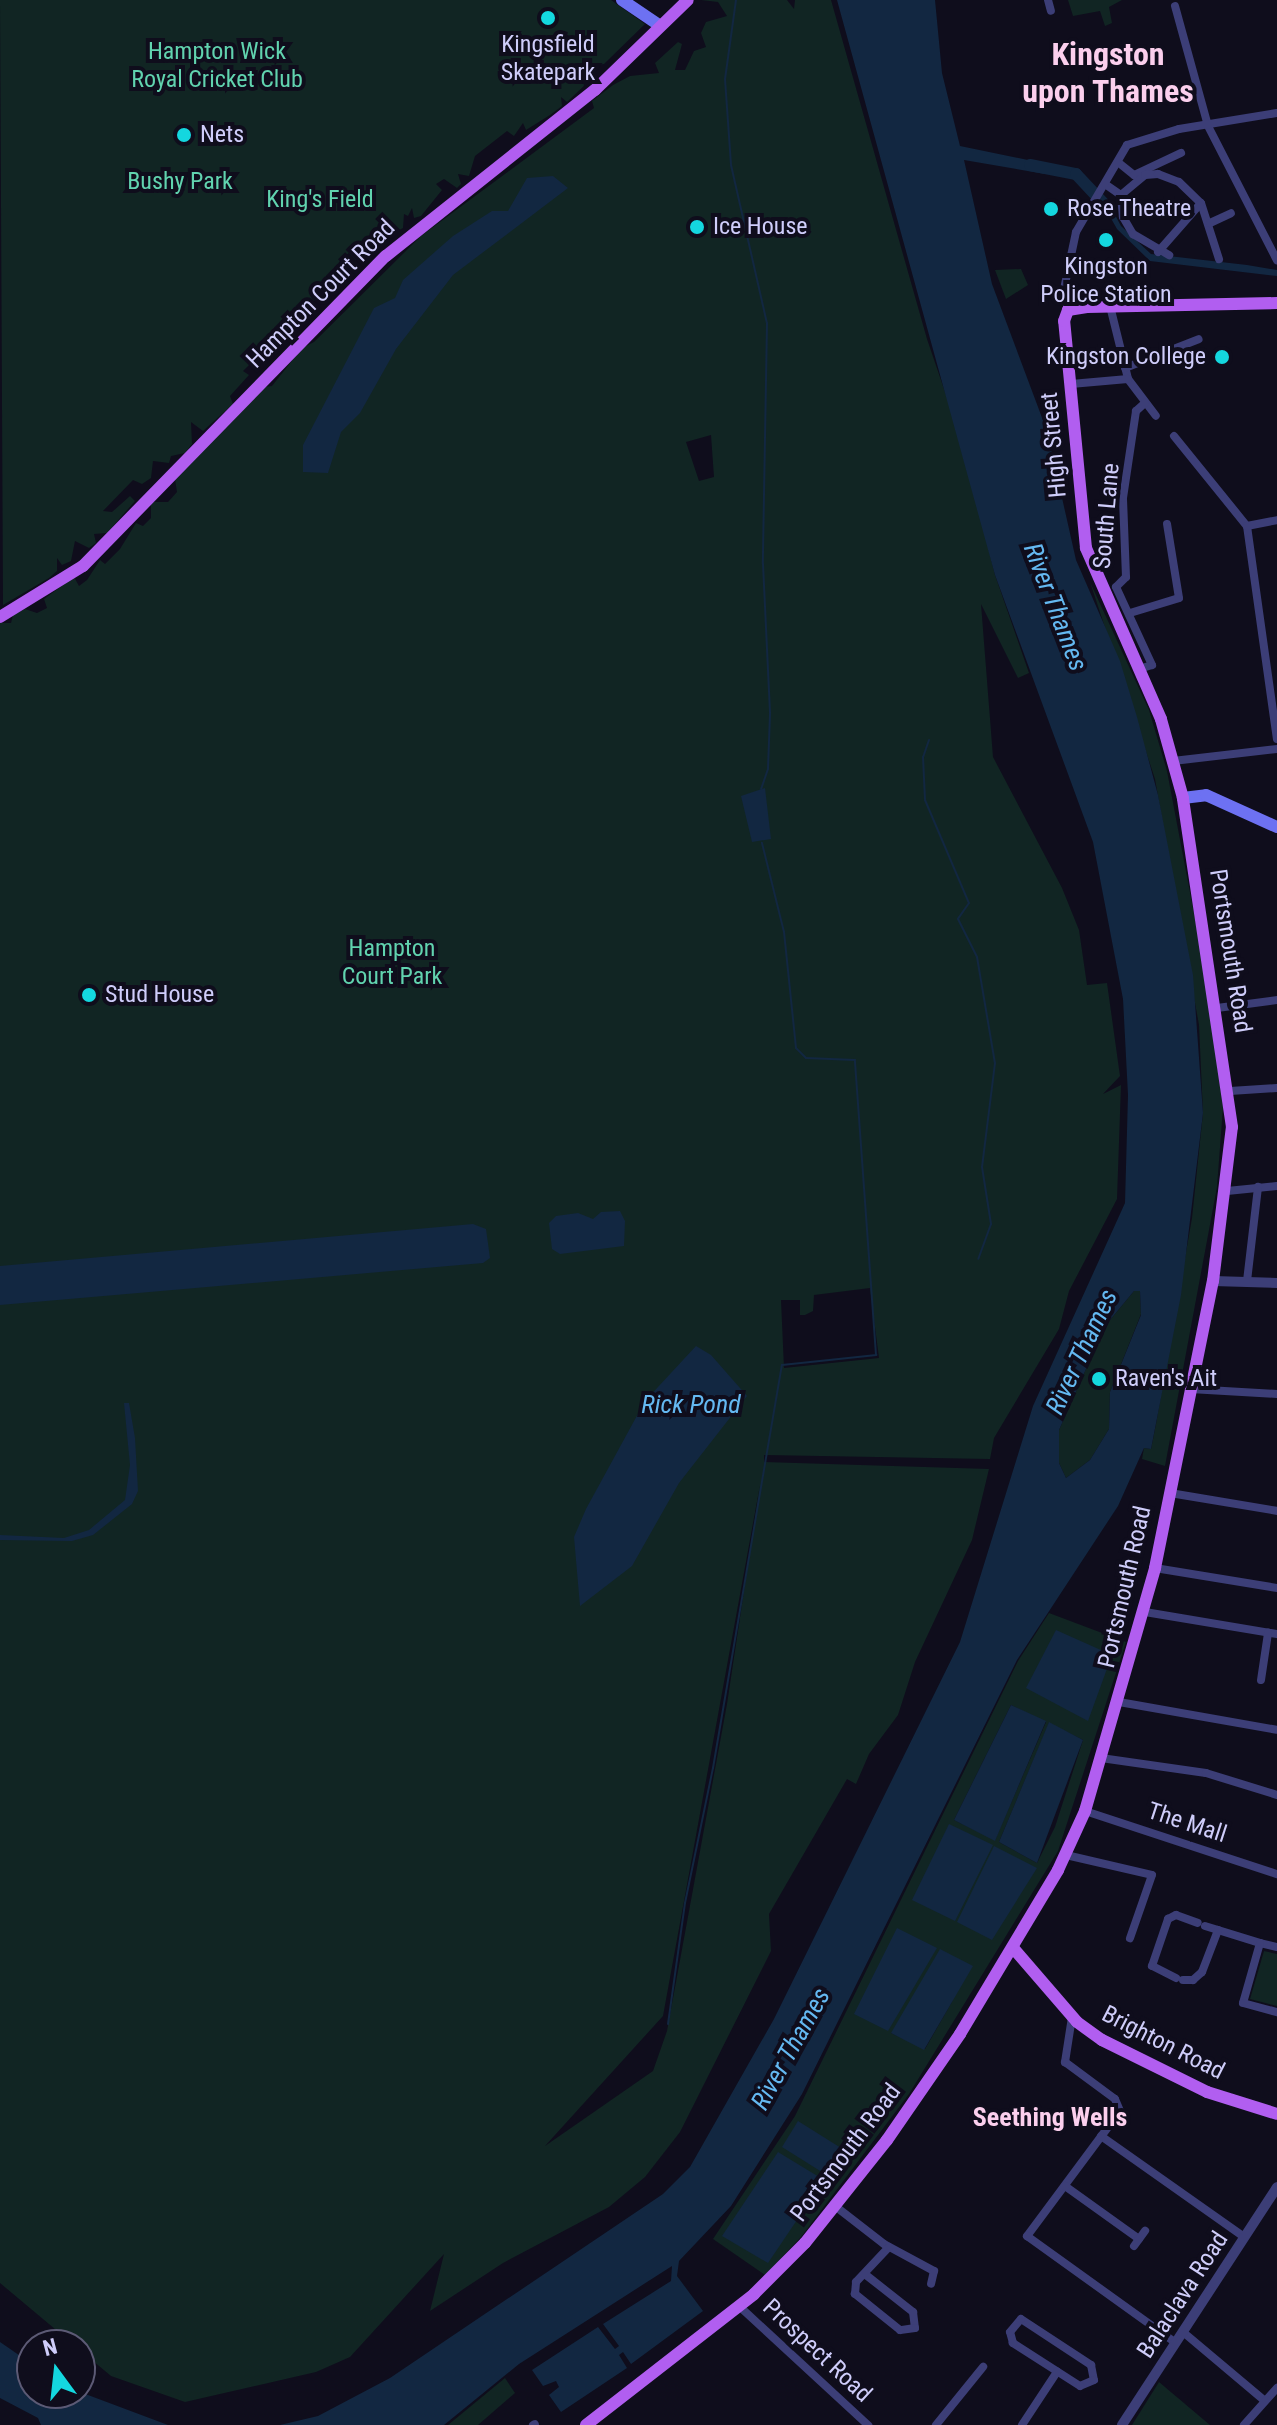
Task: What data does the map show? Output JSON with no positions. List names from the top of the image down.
{
  "streets": {
    "main road": [
      "Hampton Court Road",
      "High Street",
      "Portsmouth Road",
      "Brighton Road"
    ],
    "street": [
      "South Lane",
      "The Mall",
      "Balaclava Road",
      "Prospect Road"
    ]
  },
  "crossings": [
    ["High Street", "South Lane"],
    ["High Street", "Portsmouth Road"],
    ["South Lane", "Portsmouth Road"],
    ["Portsmouth Road", "The Mall"],
    ["Portsmouth Road", "Brighton Road"],
    ["Portsmouth Road", "Prospect Road"]
  ],
  "districts": ["Kingston upon Thames", "Seething Wells"],
  "water": ["River Thames", "Rick Pond"],
  "parks": [
    "Hampton Wick Royal Cricket Club",
    "Bushy Park",
    "King's Field",
    "Hampton Court Park"
  ],
  "places": [
    "Kingsfield Skatepark",
    "Nets",
    "Rose Theatre",
    "Ice House",
    "Kingston Police Station",
    "Kingston College",
    "Stud House",
    "Raven's Ait"
  ],
  "north": "top"
}
